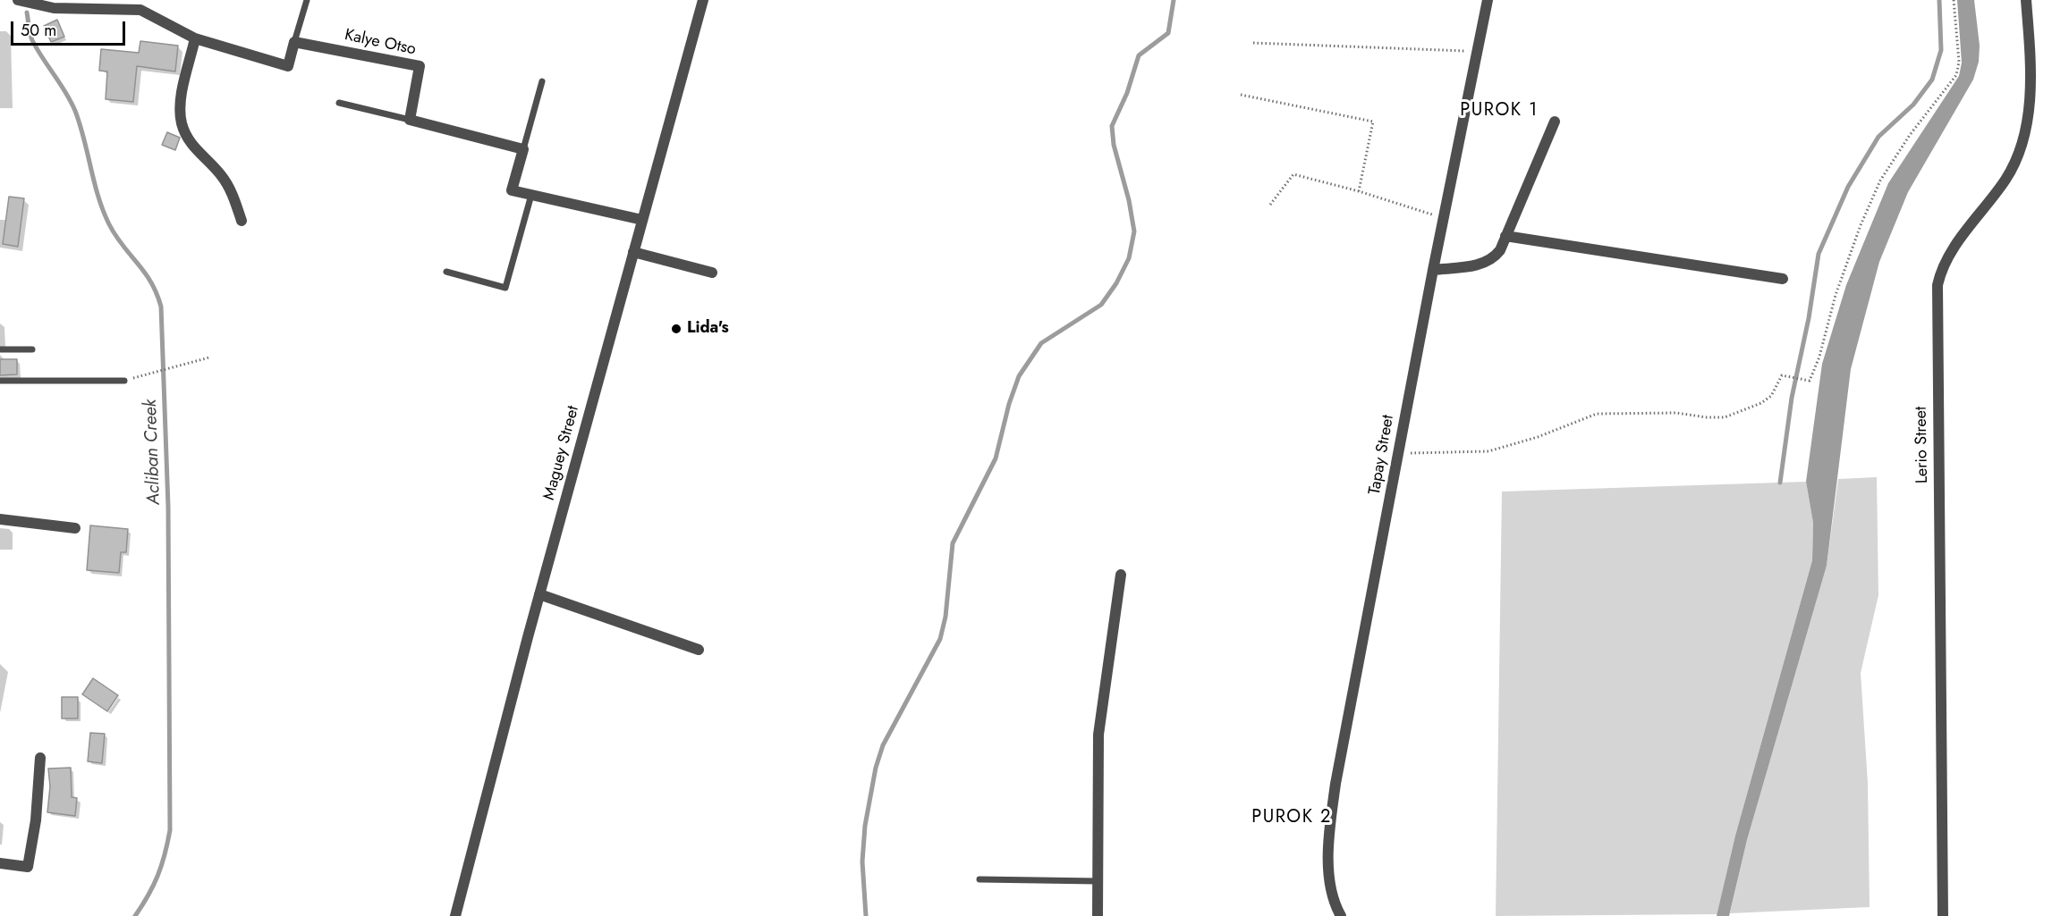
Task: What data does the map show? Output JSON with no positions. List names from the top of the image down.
{
  "streets": {
    "street": [
      "Kalye Otso",
      "Lerio Street",
      "Maguey Street",
      "Tapay Street"
    ]
  },
  "districts": ["PUROK 1", "PUROK 2"],
  "water": ["Acliban Creek"],
  "places": ["Lida's"],
  "scale_bar": "50 m"
}
